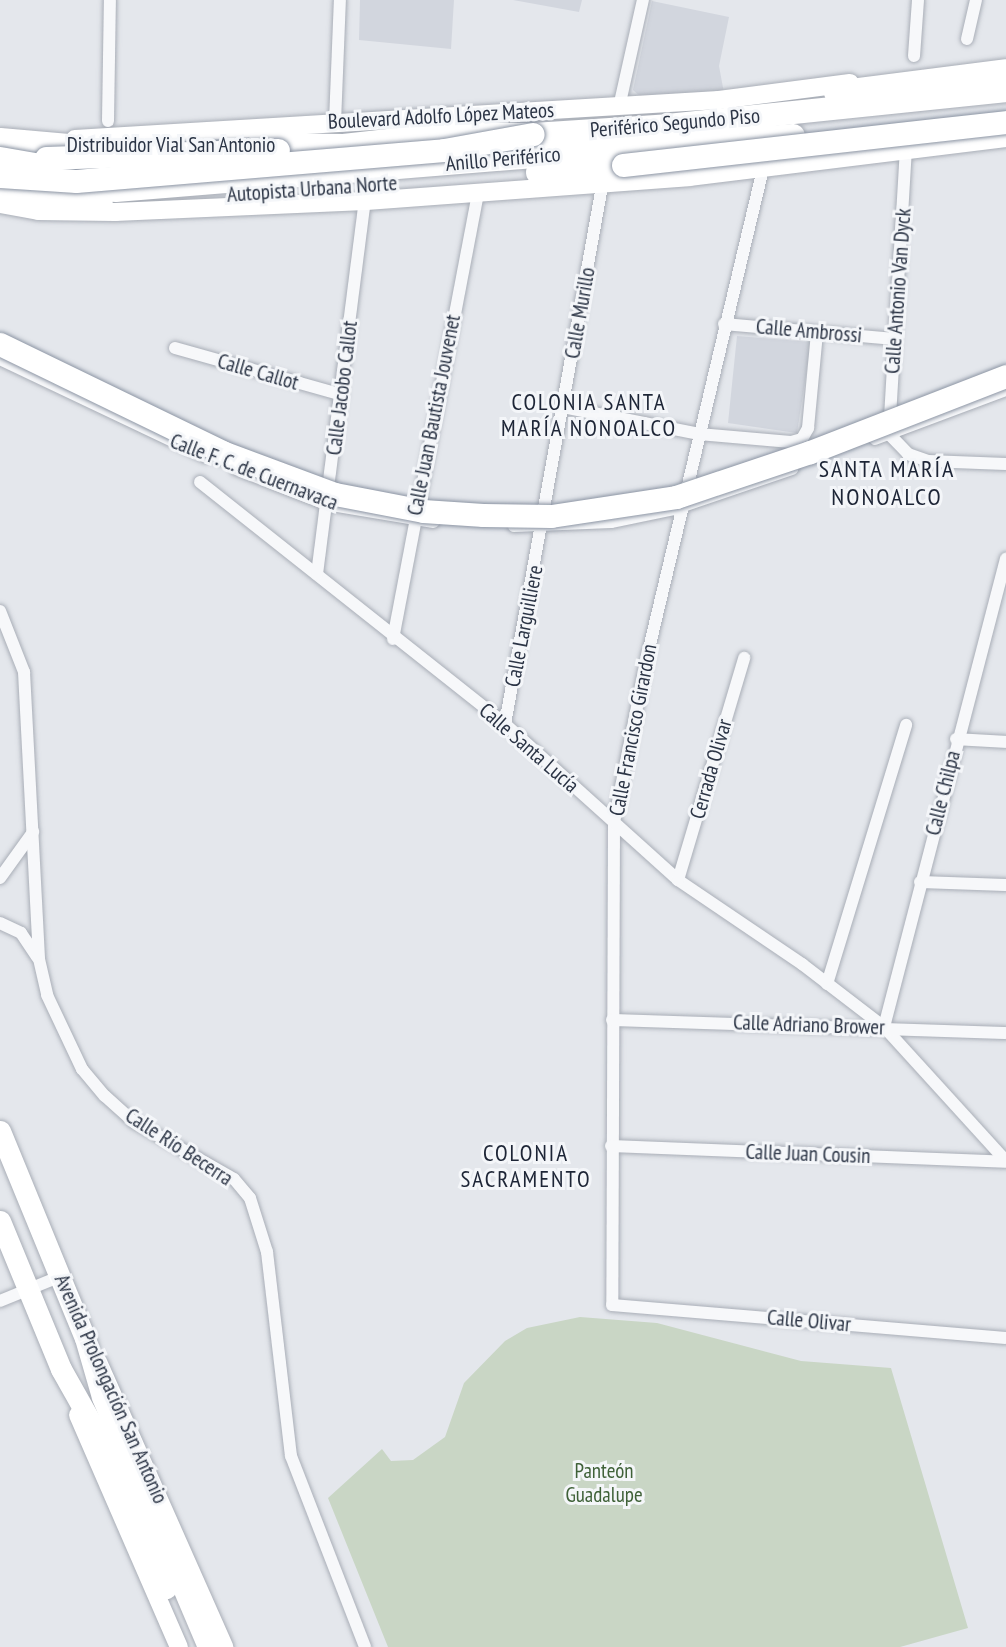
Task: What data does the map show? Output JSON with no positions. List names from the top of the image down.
{
  "streets": {
    "highway": [
      "Periférico Segundo Piso",
      "Distribuidor Vial San Antonio",
      "Anillo Periférico",
      "Autopista Urbana Norte"
    ],
    "main road": ["Boulevard Adolfo López Mateos", "Avenida Prolongación San Antonio"],
    "street": [
      "Calle Antonio Van Dyck",
      "Calle Murillo",
      "Calle Ambrossi",
      "Calle Callot",
      "Calle Jacobo Callot",
      "Calle Juan Bautista Jouvenet",
      "Calle F. C. de Cuernavaca",
      "Calle Larguilliere",
      "Calle Francisco Girardon",
      "Calle Santa Lucía",
      "Cerrada Olivar",
      "Calle Chilpa",
      "Calle Adriano Brower",
      "Calle Río Becerra",
      "Calle Juan Cousin",
      "Calle Olivar"
    ]
  },
  "crossings": [
    ["Periférico Segundo Piso", "Distribuidor Vial San Antonio"],
    ["Periférico Segundo Piso", "Autopista Urbana Norte"],
    ["Distribuidor Vial San Antonio", "Autopista Urbana Norte"],
    ["Calle Antonio Van Dyck", "Calle Ambrossi"],
    ["Calle Antonio Van Dyck", "Calle F. C. de Cuernavaca"],
    ["Calle Murillo", "Calle F. C. de Cuernavaca"],
    ["Calle Murillo", "Calle Larguilliere"],
    ["Calle Ambrossi", "Calle Francisco Girardon"],
    ["Calle Callot", "Calle Jacobo Callot"],
    ["Calle Jacobo Callot", "Calle F. C. de Cuernavaca"],
    ["Calle Jacobo Callot", "Calle Santa Lucía"],
    ["Calle Juan Bautista Jouvenet", "Calle F. C. de Cuernavaca"],
    ["Calle Juan Bautista Jouvenet", "Calle Santa Lucía"],
    ["Calle F. C. de Cuernavaca", "Calle Larguilliere"],
    ["Calle F. C. de Cuernavaca", "Calle Francisco Girardon"],
    ["Calle Larguilliere", "Calle Santa Lucía"],
    ["Calle Francisco Girardon", "Calle Santa Lucía"],
    ["Calle Francisco Girardon", "Calle Adriano Brower"],
    ["Calle Francisco Girardon", "Calle Juan Cousin"],
    ["Calle Francisco Girardon", "Calle Olivar"],
    ["Calle Santa Lucía", "Cerrada Olivar"],
    ["Calle Santa Lucía", "Calle Chilpa"],
    ["Calle Santa Lucía", "Calle Adriano Brower"],
    ["Calle Santa Lucía", "Calle Juan Cousin"],
    ["Calle Chilpa", "Calle Adriano Brower"]
  ],
  "districts": ["COLONIA SANTA MARÍA NONOALCO", "SANTA MARÍA NONOALCO", "COLONIA SACRAMENTO"],
  "parks": ["Panteón Guadalupe"]
}
